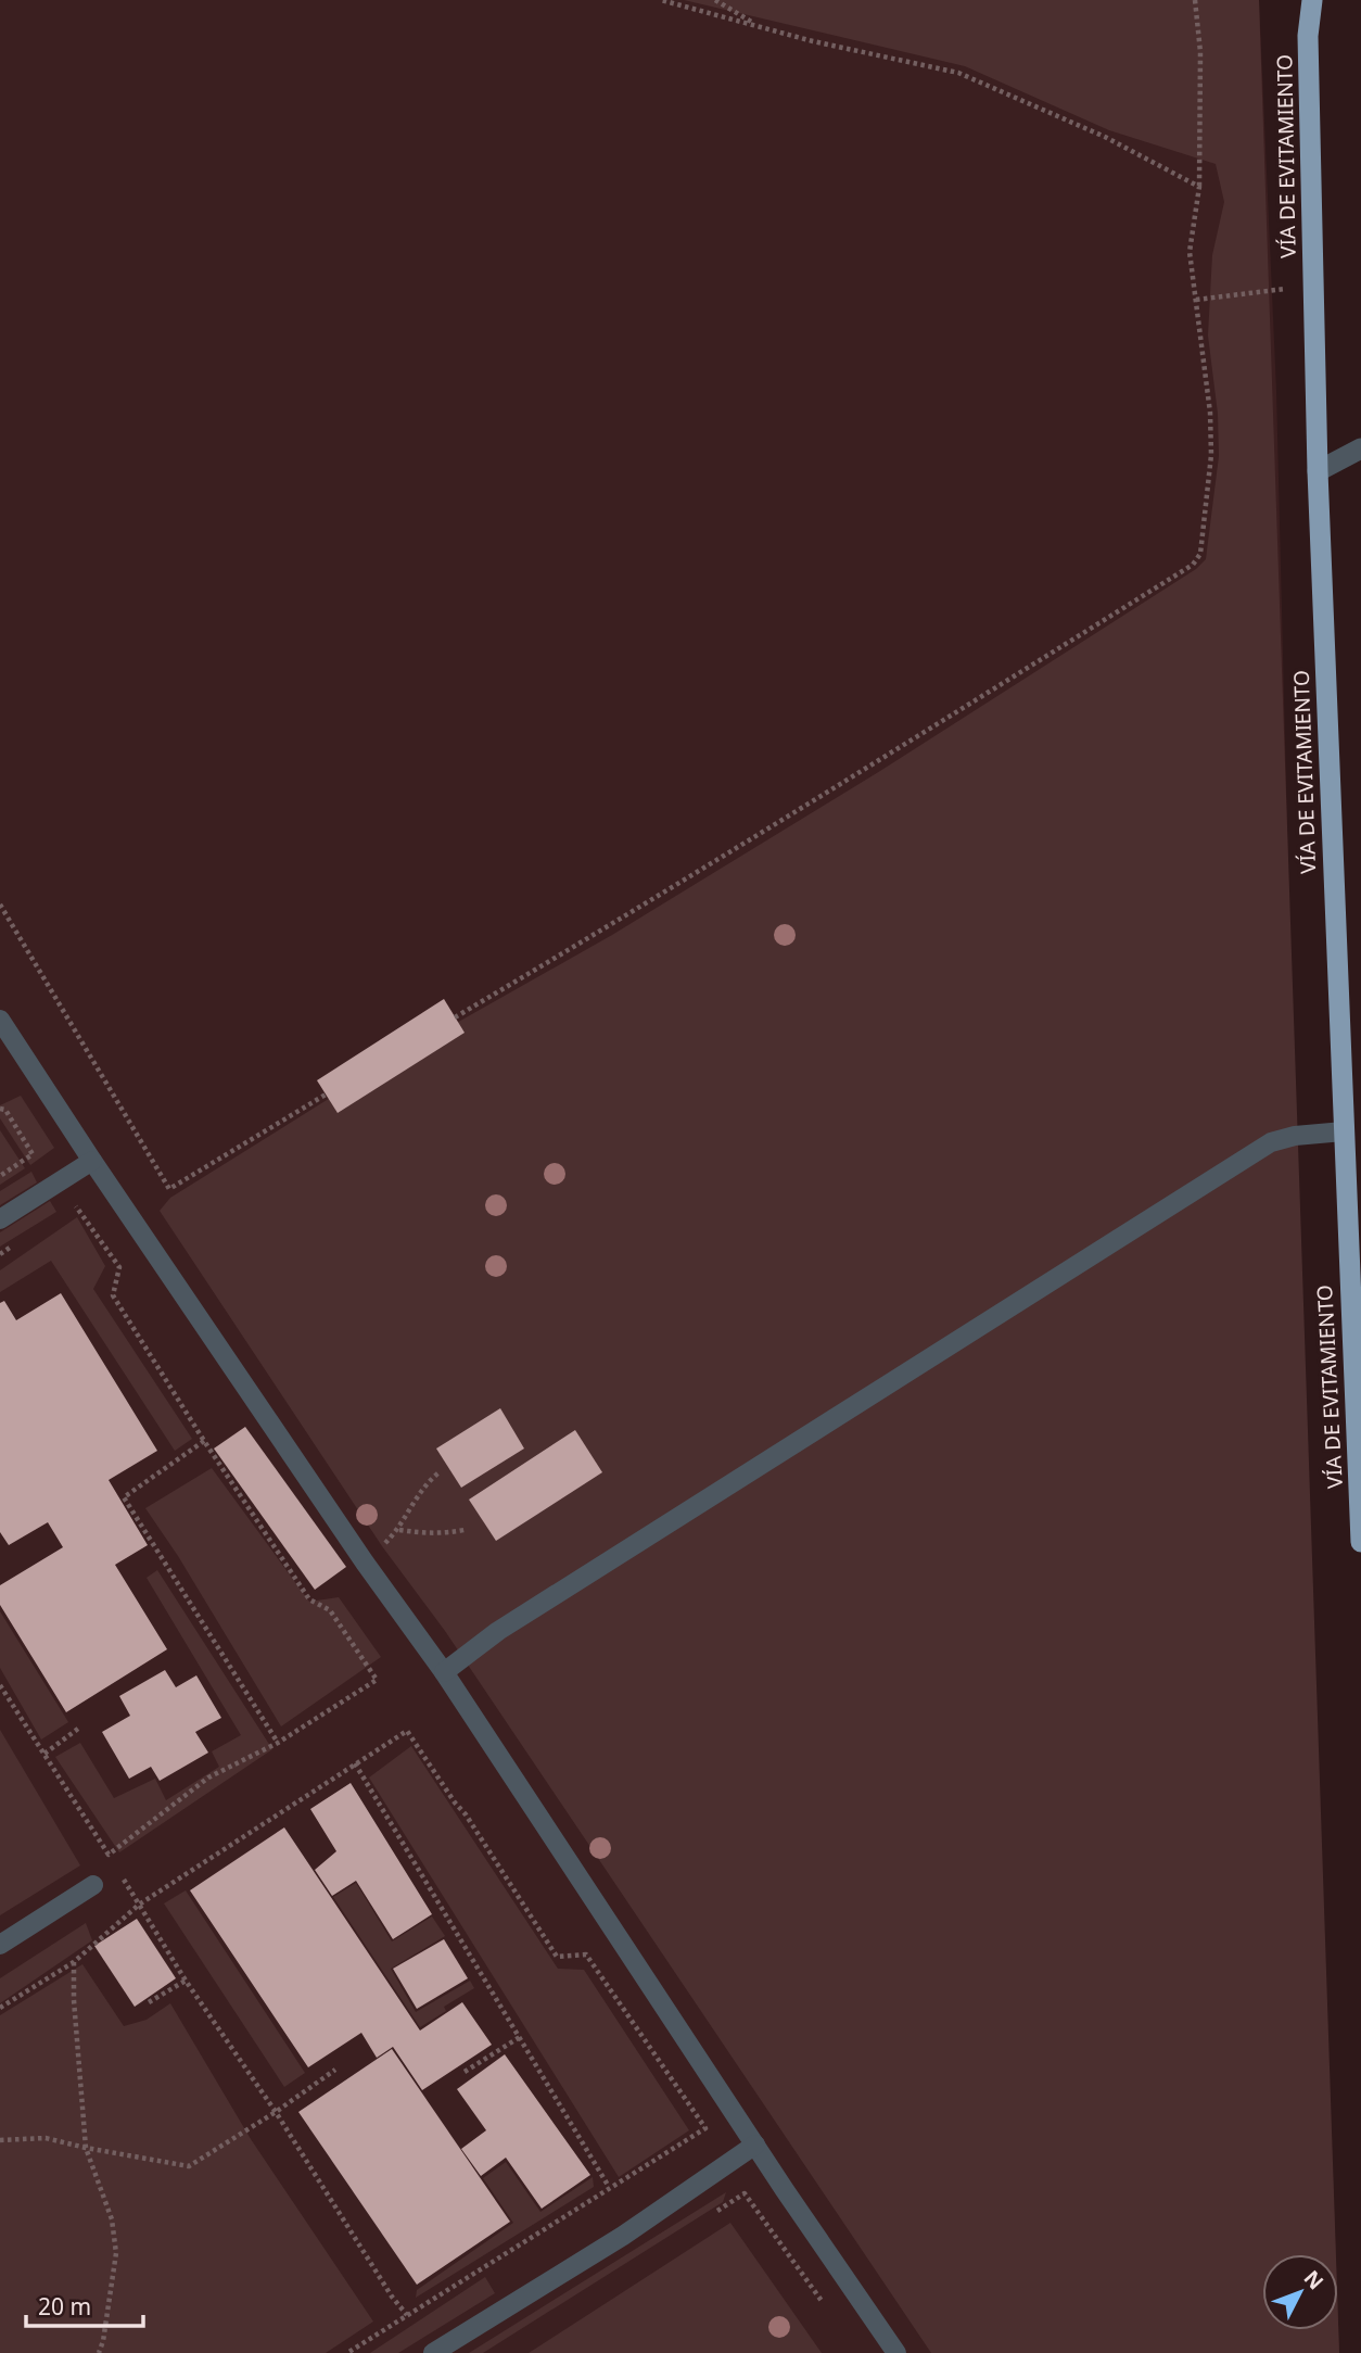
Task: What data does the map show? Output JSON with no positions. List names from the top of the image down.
{
  "streets": {
    "highway": ["VÍA DE EVITAMIENTO"]
  },
  "scale_bar": "20 m",
  "north": "top right"
}
